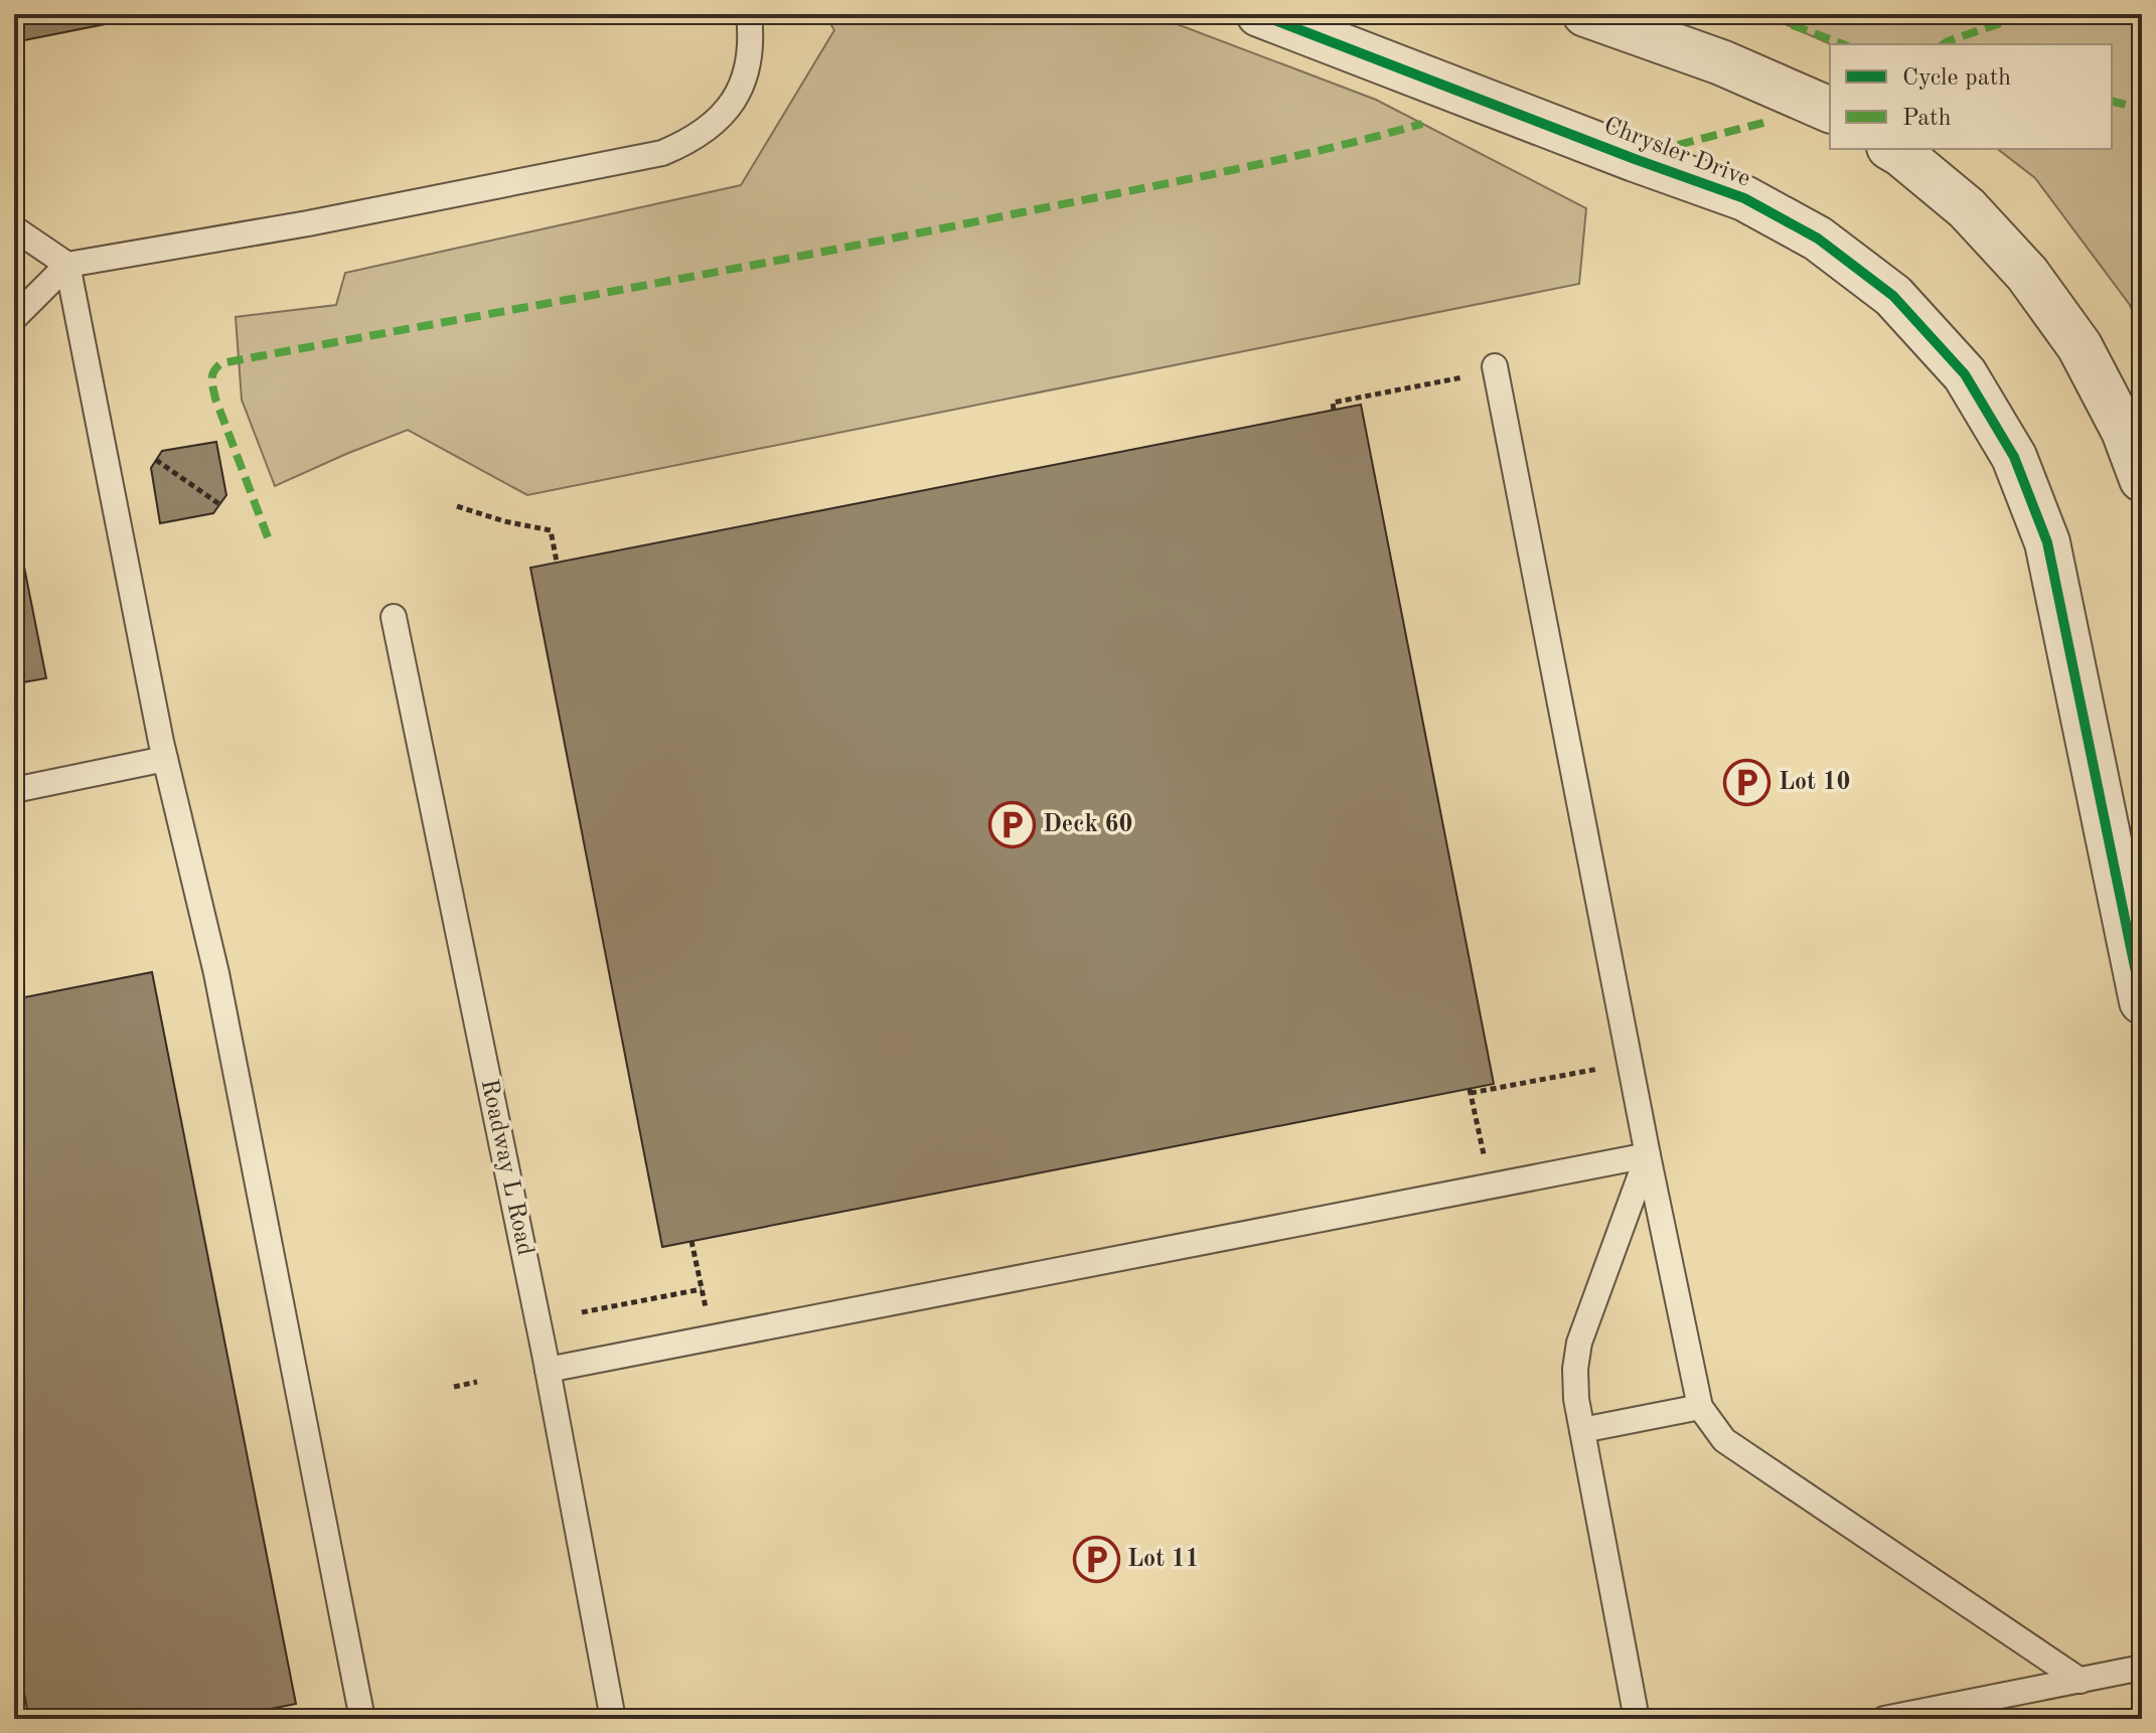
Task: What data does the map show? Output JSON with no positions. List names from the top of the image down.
{
  "streets": {
    "street": ["Chrysler Drive"],
    "lane": ["Roadway L Road"]
  },
  "places": {
    "parking": ["Lot 10", "Deck 60", "Lot 11"]
  },
  "legend": ["Cycle path", "Path"]
}
